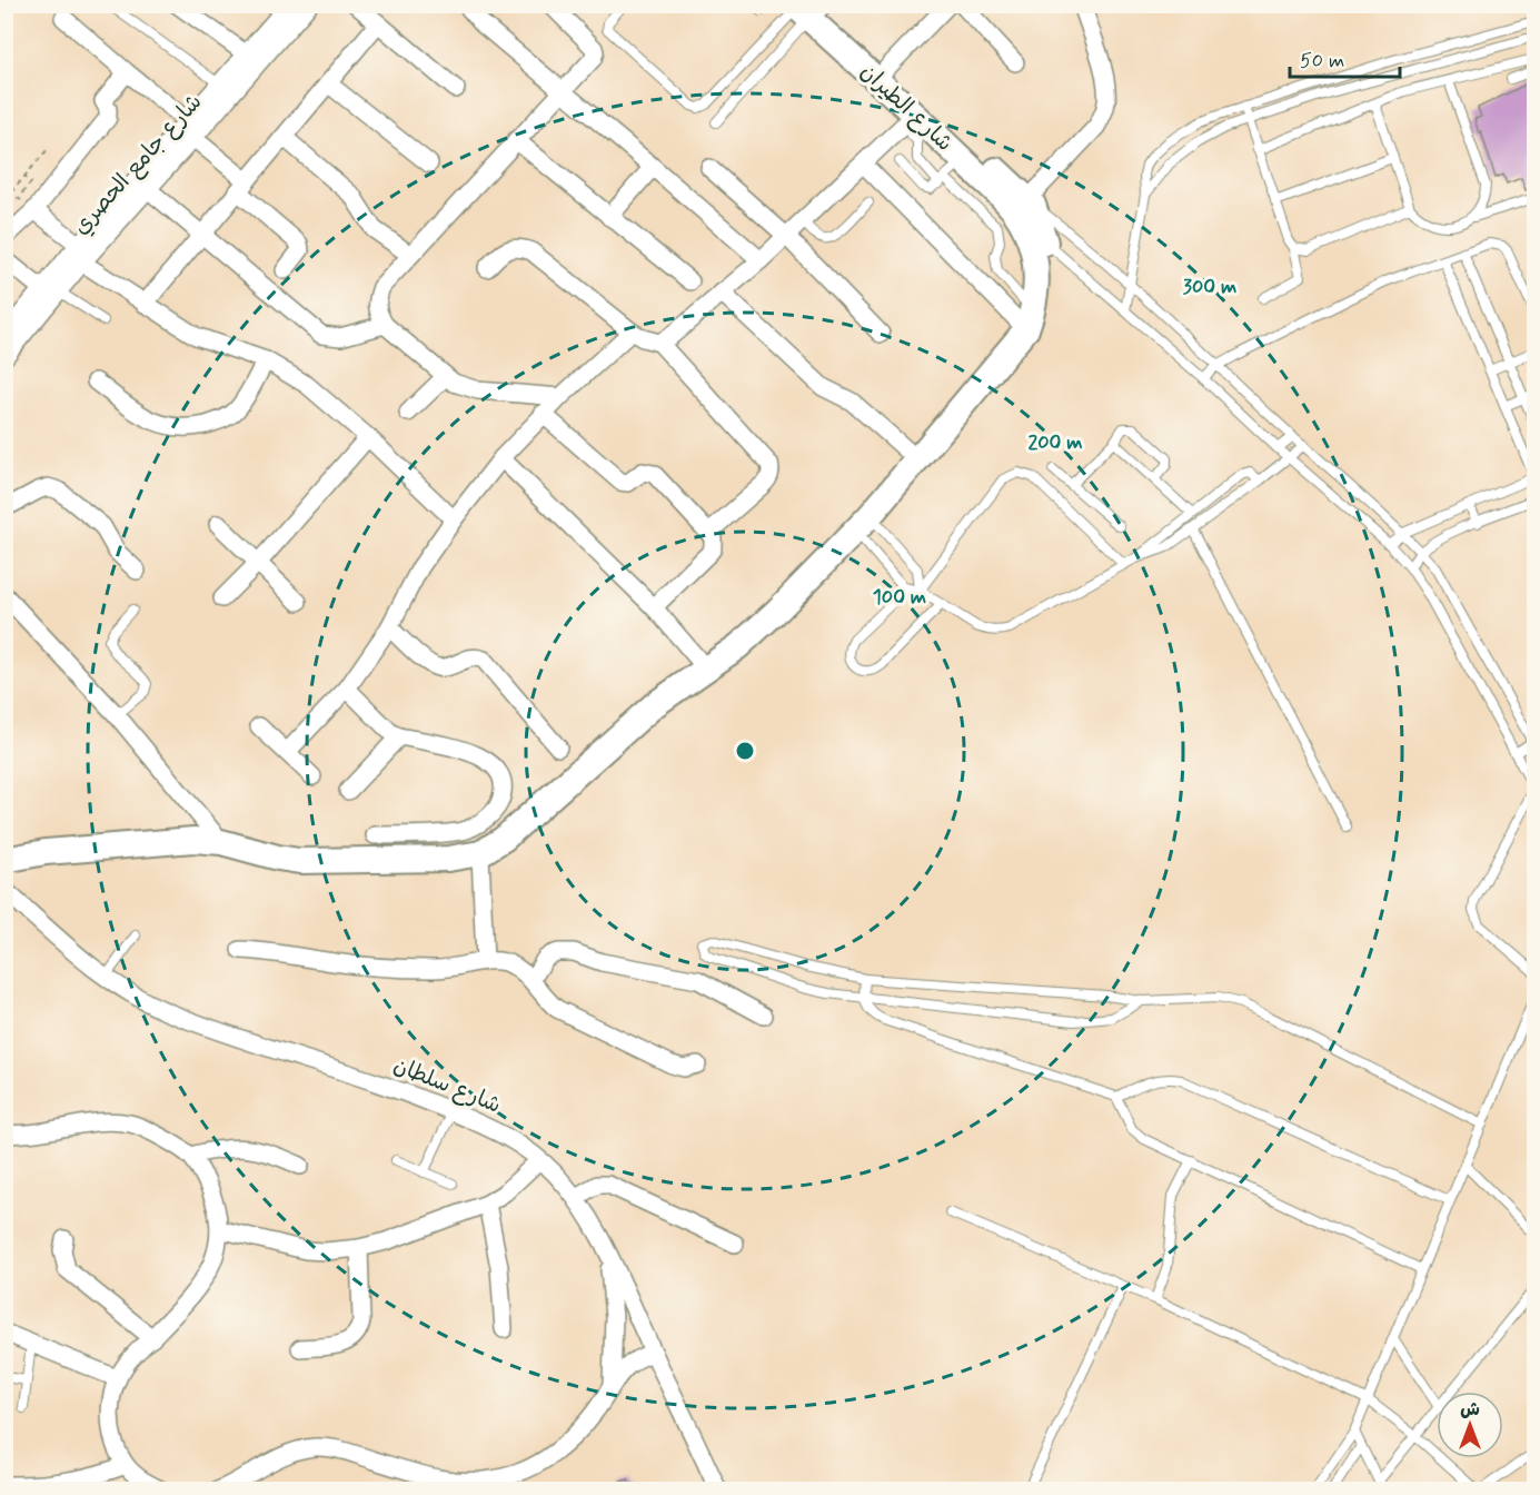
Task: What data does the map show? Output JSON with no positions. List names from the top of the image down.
{
  "streets": {
    "street": ["شارع الطيران", "شارع جامع الحصري", "شارع سلطان"]
  },
  "scale_bar": "50 m",
  "north": "top",
  "rings": ["300 m", "200 m", "100 m"]
}
